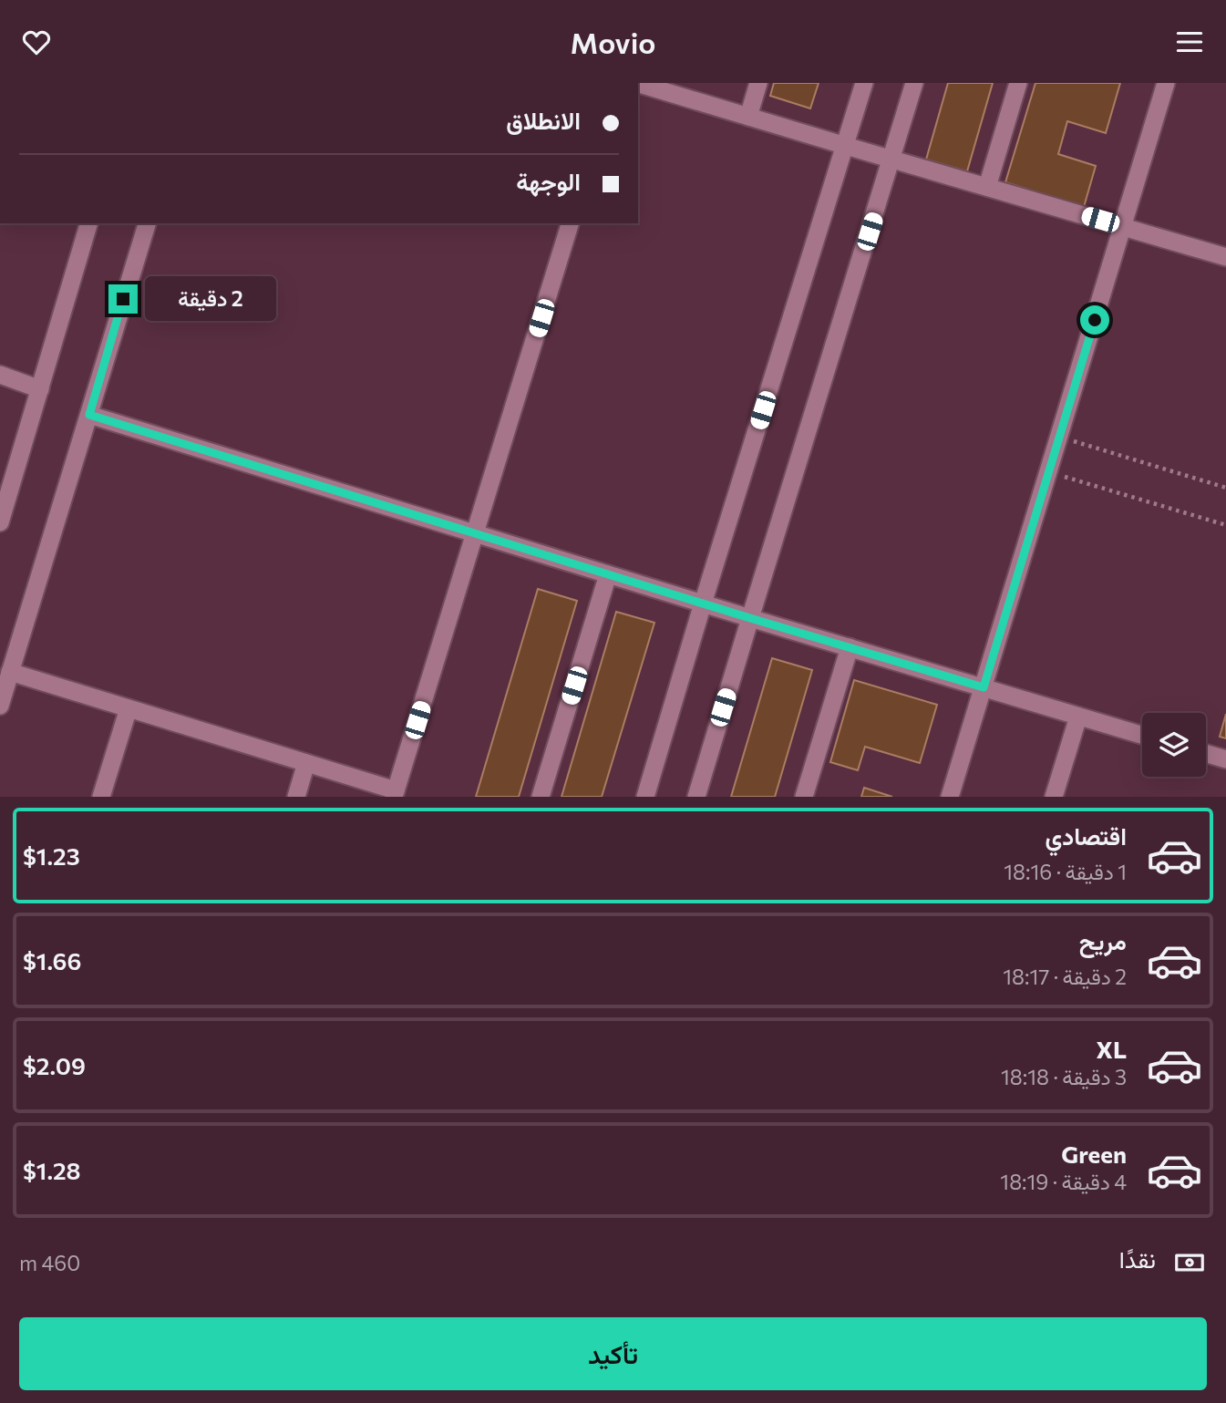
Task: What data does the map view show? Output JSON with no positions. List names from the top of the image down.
{
  "page": {
    "header": "Movio",
    "banner": ["الانطلاق", "الوجهة"],
    "bubble": "2 دقيقة",
    "list": [
      {
        "name": "اقتصادي",
        "note": "1 دقيقة · 18:16",
        "value": "$1.23"
      },
      {
        "name": "مريح",
        "note": "2 دقيقة · 18:17",
        "value": "$1.66"
      },
      {
        "name": "XL",
        "note": "3 دقيقة · 18:18",
        "value": "$2.09"
      },
      {
        "name": "Green",
        "note": "4 دقيقة · 18:19",
        "value": "$1.28"
      }
    ],
    "pay": ["نقدًا", "460 m"],
    "buttons": "تأكيد"
  }
}
